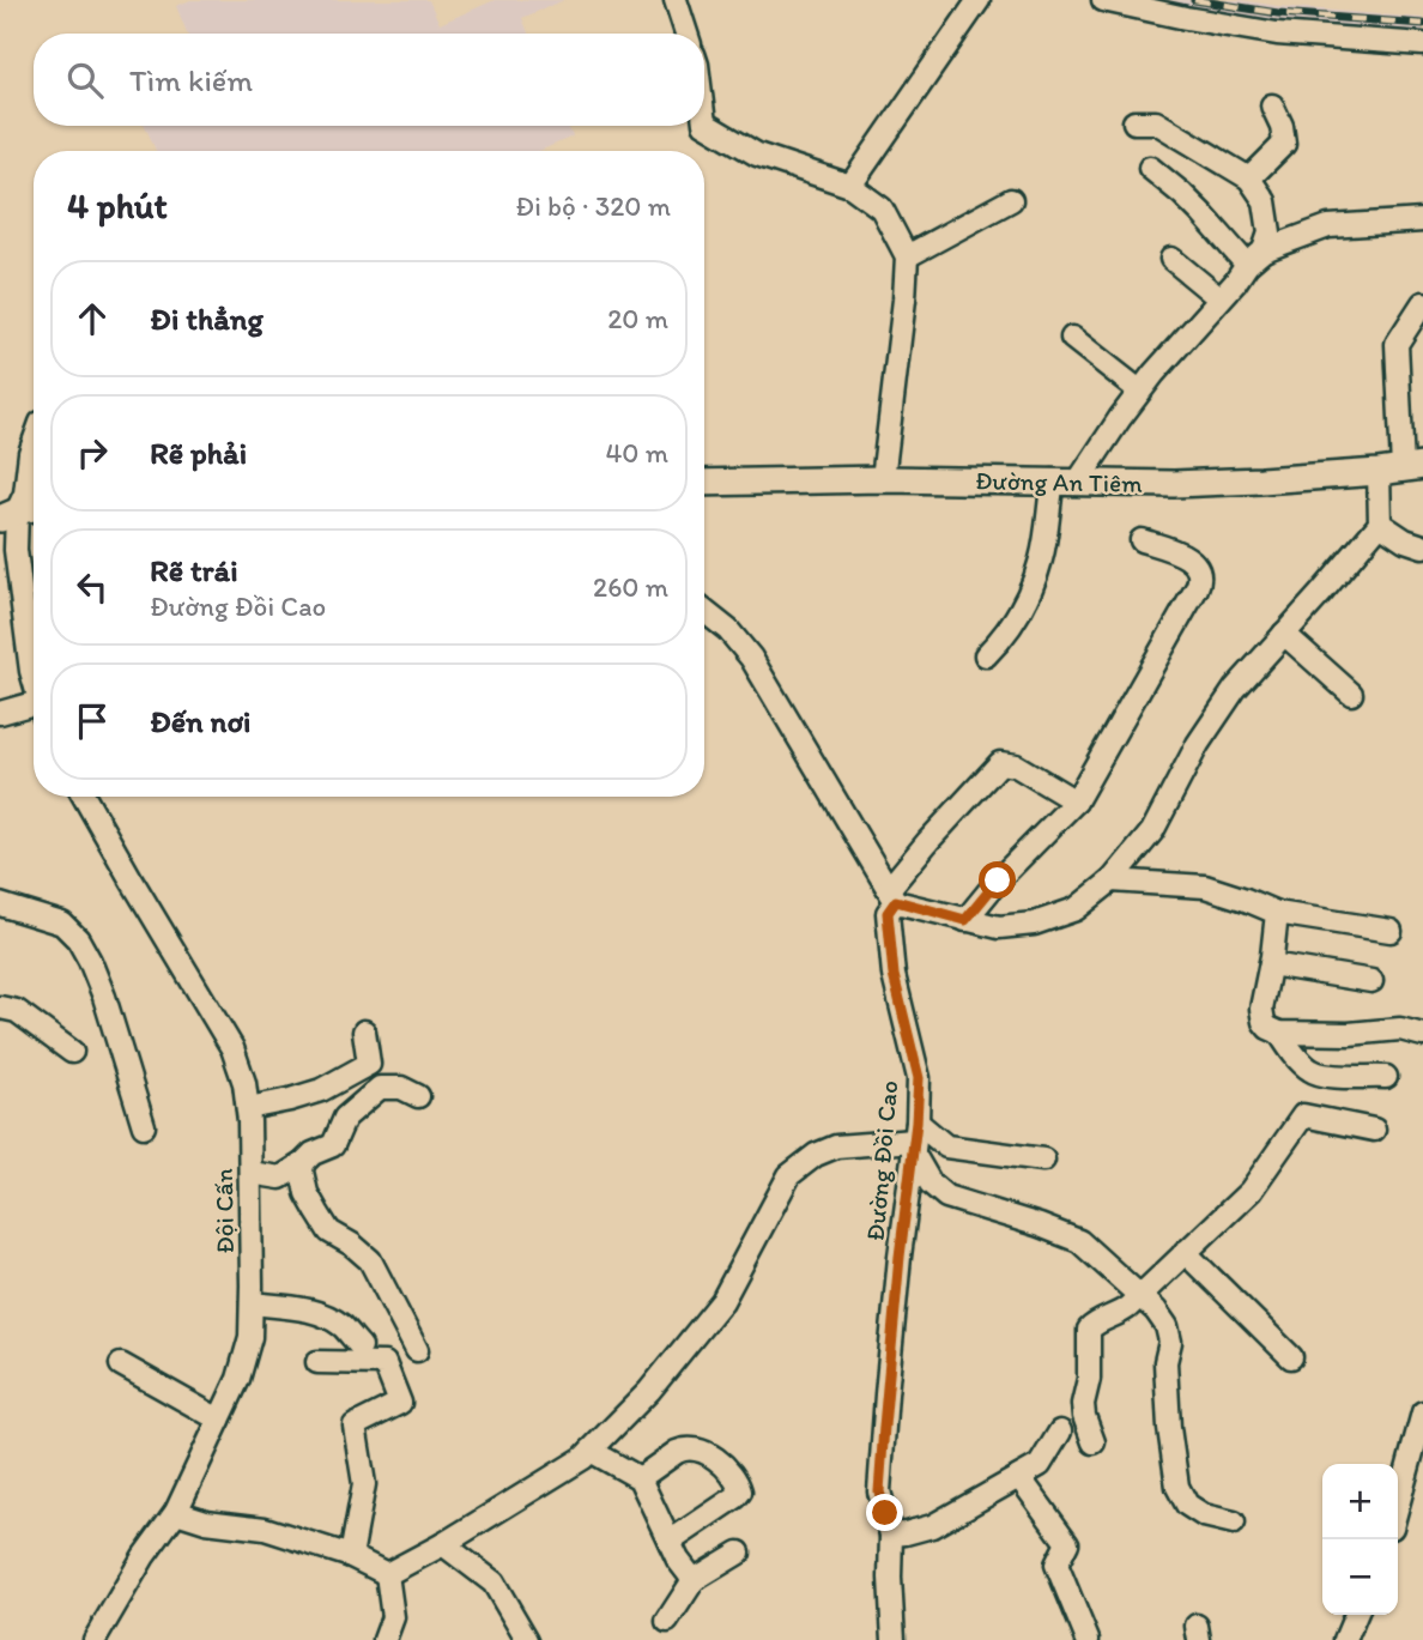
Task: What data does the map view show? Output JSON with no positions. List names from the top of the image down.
{
  "streets": {
    "main road": ["Đường An Tiêm"],
    "street": ["Đường Đồi Cao", "Đội Cấn"]
  },
  "page": {
    "search": "Tìm kiếm",
    "heading": ["4 phút", "Đi bộ · 320 m"],
    "list": [
      ["Đi thẳng", "20 m"],
      ["Rẽ phải", "40 m"],
      ["Rẽ trái", "Đường Đồi Cao", "260 m"],
      "Đến nơi"
    ],
    "map_buttons": ["+", "−"]
  }
}
